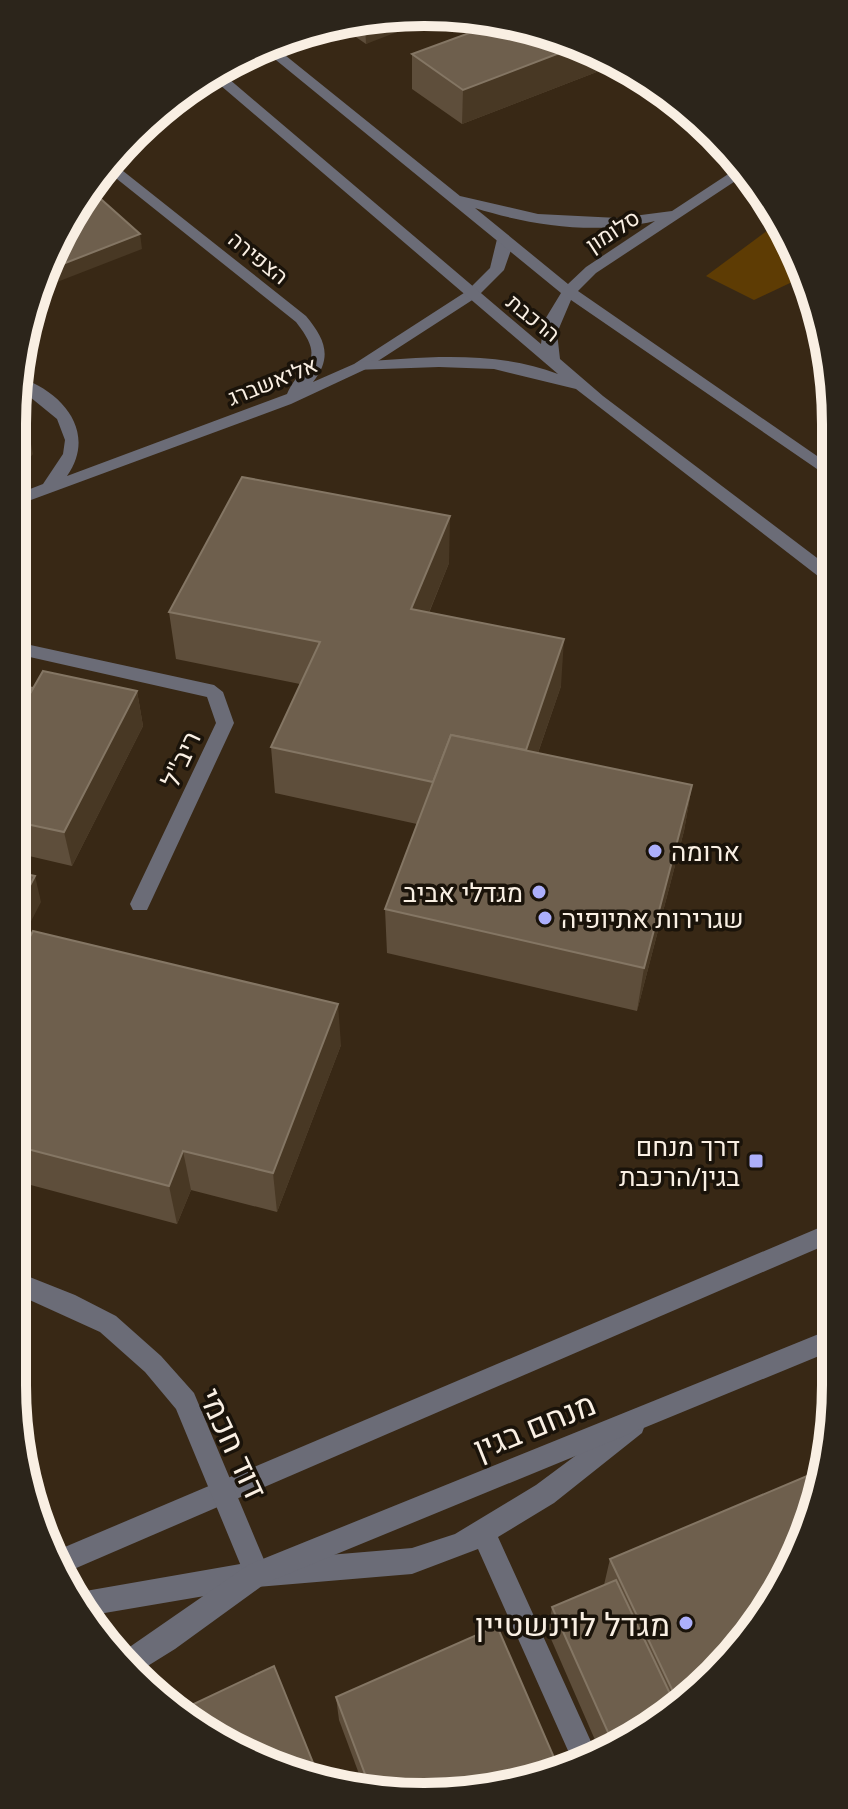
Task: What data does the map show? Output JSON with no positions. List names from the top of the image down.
{
  "streets": {
    "street": [
      "סלומון",
      "הצפירה",
      "הרכבת",
      "אליאשברג",
      "ריב\"ל",
      "מנחם בגין",
      "דוד חכמי"
    ]
  },
  "crossings": [
    ["סלומון", "הרכבת"],
    ["הצפירה", "אליאשברג"],
    ["הרכבת", "אליאשברג"],
    ["מנחם בגין", "דוד חכמי"]
  ],
  "places": {
    "other": [
      "ארומה",
      "מגדלי אביב",
      "שגרירות אתיופיה",
      "מגדל לוינשטיין"
    ],
    "transit": ["דרך מנחם בגין/הרכבת"]
  }
}
